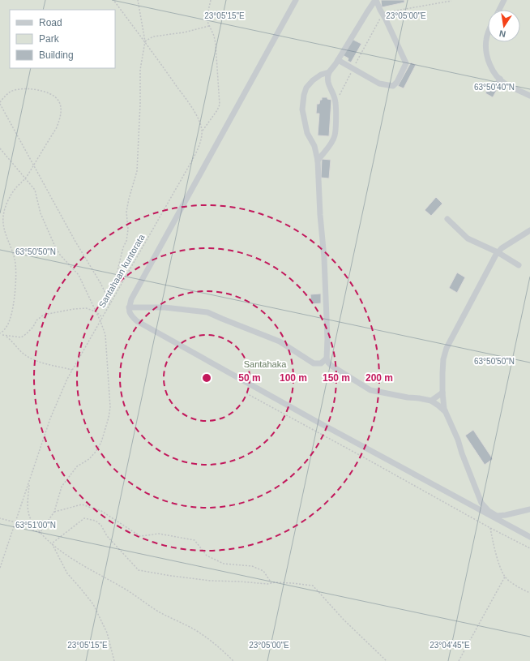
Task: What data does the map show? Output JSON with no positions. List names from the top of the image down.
{
  "streets": {
    "path": ["Santahaan kuntorata"]
  },
  "parks": ["Santahaka"],
  "legend": ["Road", "Park", "Building"],
  "north": "bottom",
  "coordinates": [
    "23°05'15\"E",
    "23°05'00\"E",
    "63°50'40\"N",
    "63°50'50\"N",
    "63°51'00\"N",
    "23°04'45\"E"
  ],
  "rings": [
    "50 m",
    "100 m",
    "150 m",
    "200 m"
  ]
}
